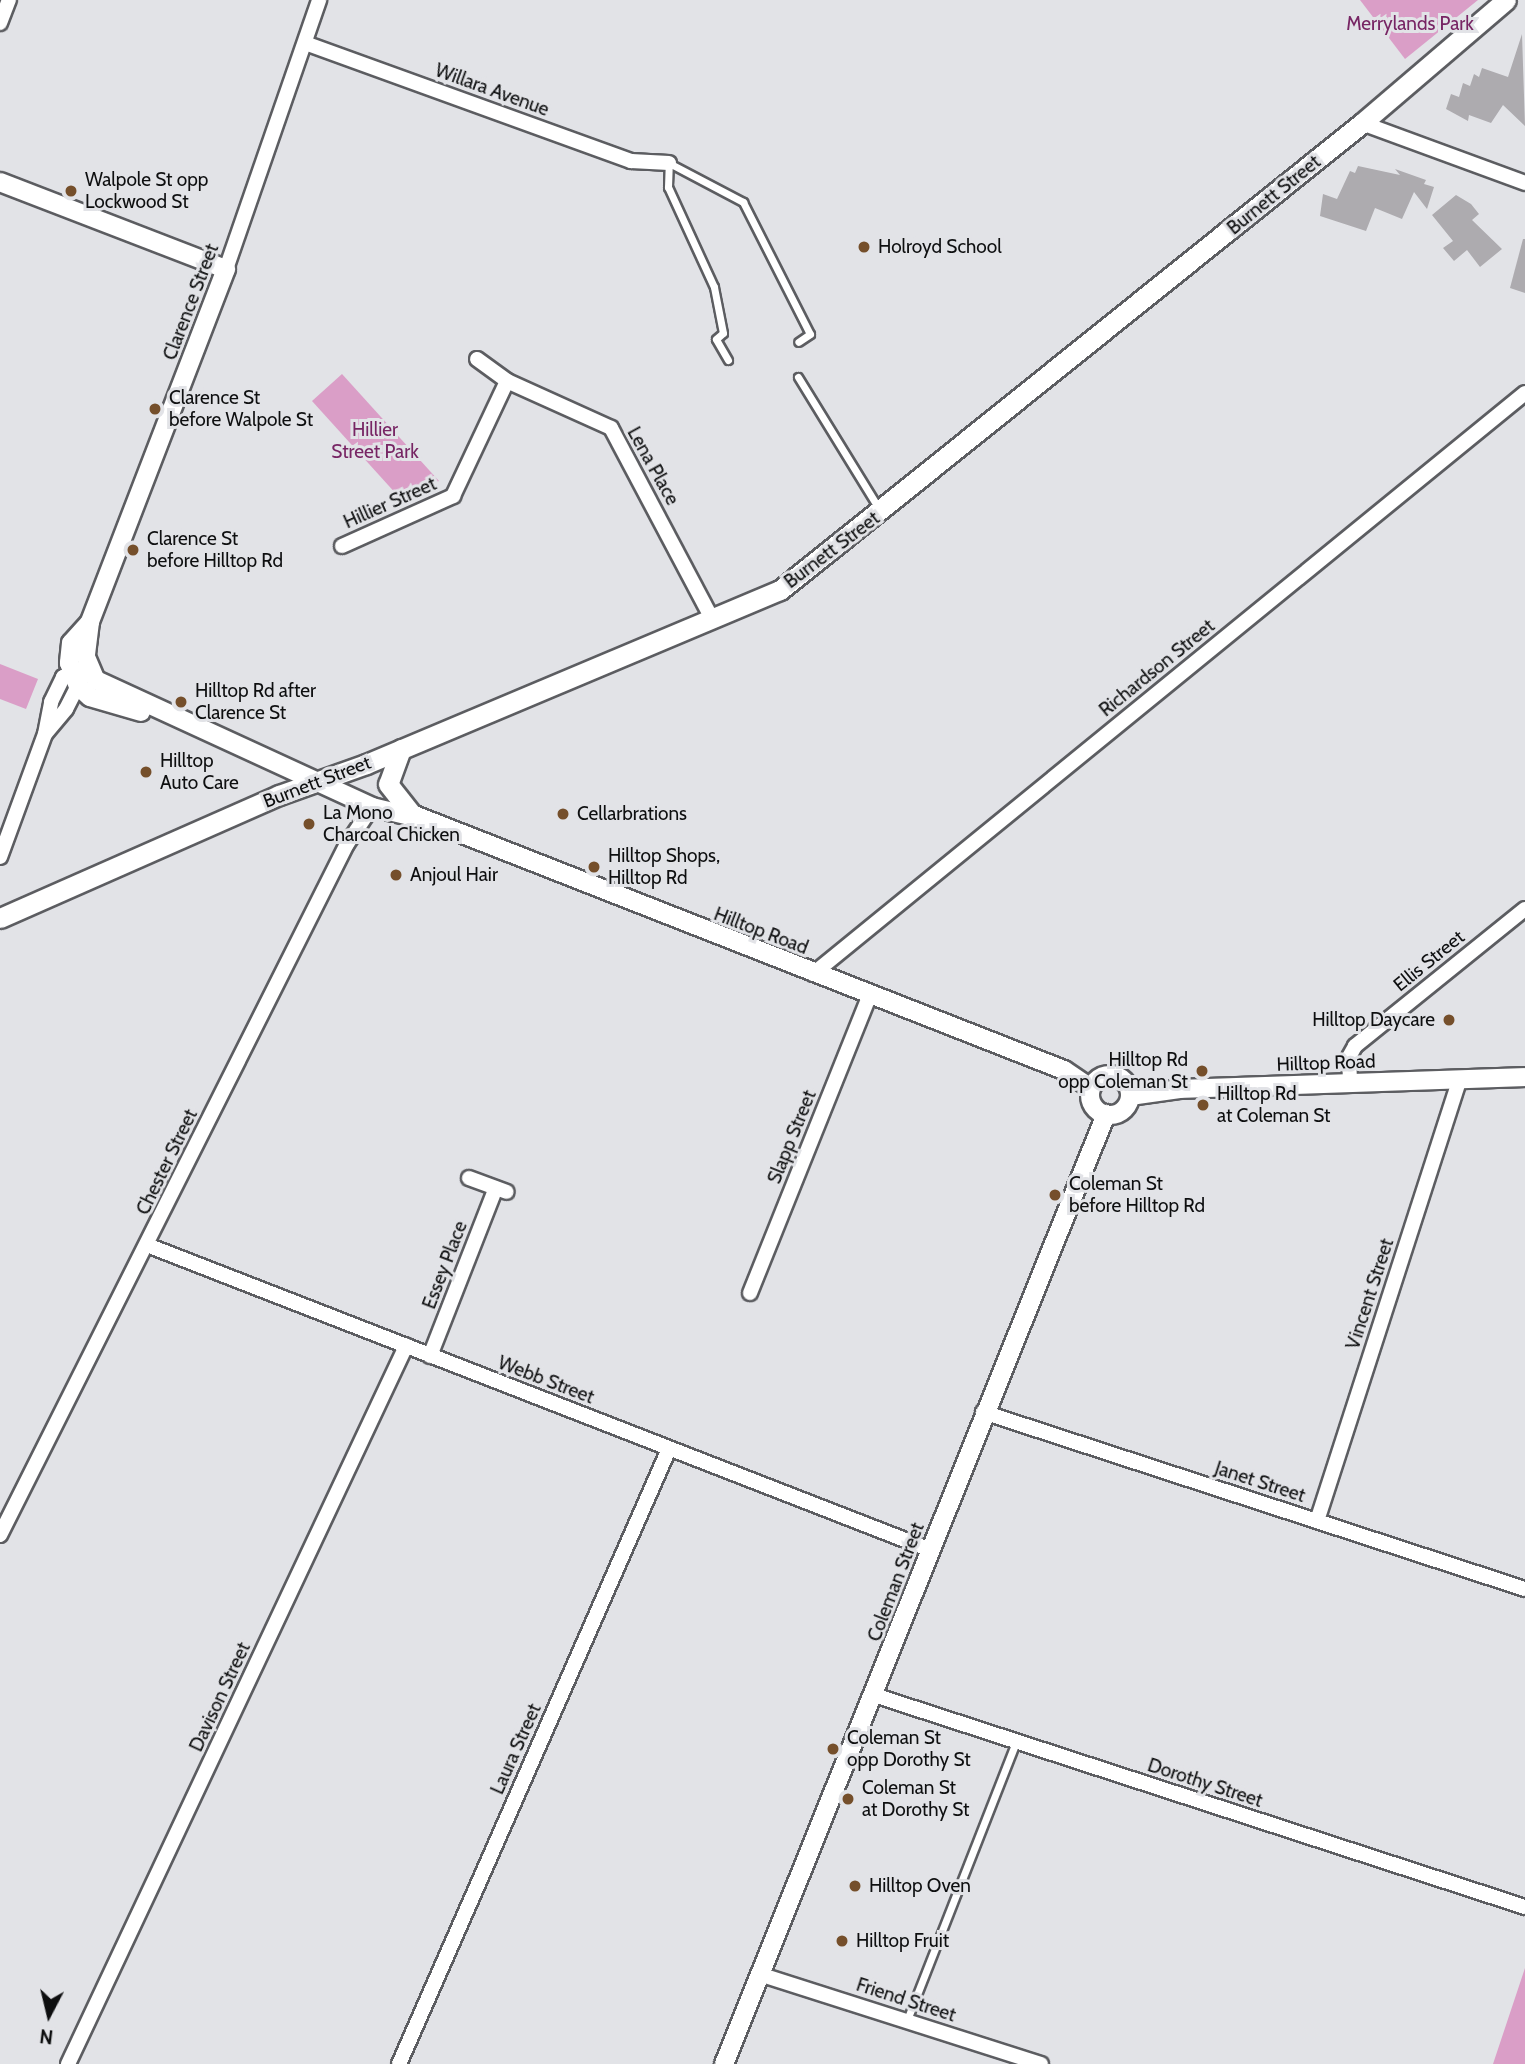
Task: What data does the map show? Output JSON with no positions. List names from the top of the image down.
{
  "streets": {
    "main road": ["Burnett Street"],
    "street": [
      "Willara Avenue",
      "Clarence Street",
      "Lena Place",
      "Hillier Street",
      "Richardson Street",
      "Hilltop Road",
      "Ellis Street",
      "Slapp Street",
      "Chester Street",
      "Essey Place",
      "Vincent Street",
      "Webb Street",
      "Janet Street",
      "Coleman Street",
      "Davison Street",
      "Laura Street",
      "Dorothy Street",
      "Friend Street"
    ]
  },
  "crossings": [
    ["Willara Avenue", "Clarence Street"],
    ["Burnett Street", "Lena Place"],
    ["Burnett Street", "Hilltop Road"],
    ["Clarence Street", "Hilltop Road"],
    ["Lena Place", "Hillier Street"],
    ["Richardson Street", "Hilltop Road"],
    ["Hilltop Road", "Ellis Street"],
    ["Hilltop Road", "Slapp Street"],
    ["Hilltop Road", "Chester Street"],
    ["Hilltop Road", "Vincent Street"],
    ["Hilltop Road", "Coleman Street"],
    ["Chester Street", "Webb Street"],
    ["Essey Place", "Webb Street"],
    ["Vincent Street", "Janet Street"],
    ["Webb Street", "Coleman Street"],
    ["Webb Street", "Davison Street"],
    ["Webb Street", "Laura Street"],
    ["Janet Street", "Coleman Street"],
    ["Coleman Street", "Dorothy Street"],
    ["Coleman Street", "Friend Street"]
  ],
  "parks": ["Merrylands Park", "Hillier Street Park"],
  "places": [
    "Walpole St opp Lockwood St",
    "Holroyd School",
    "Clarence St before Walpole St",
    "Clarence St before Hilltop Rd",
    "Hilltop Rd after Clarence St",
    "Hilltop Auto Care",
    "Cellarbrations",
    "La Mono Charcoal Chicken",
    "Hilltop Shops, Hilltop Rd",
    "Anjoul Hair",
    "Hilltop Daycare",
    "Hilltop Rd opp Coleman St",
    "Hilltop Rd at Coleman St",
    "Coleman St before Hilltop Rd",
    "Coleman St opp Dorothy St",
    "Coleman St at Dorothy St",
    "Hilltop Oven",
    "Hilltop Fruit"
  ],
  "north": "bottom"
}
